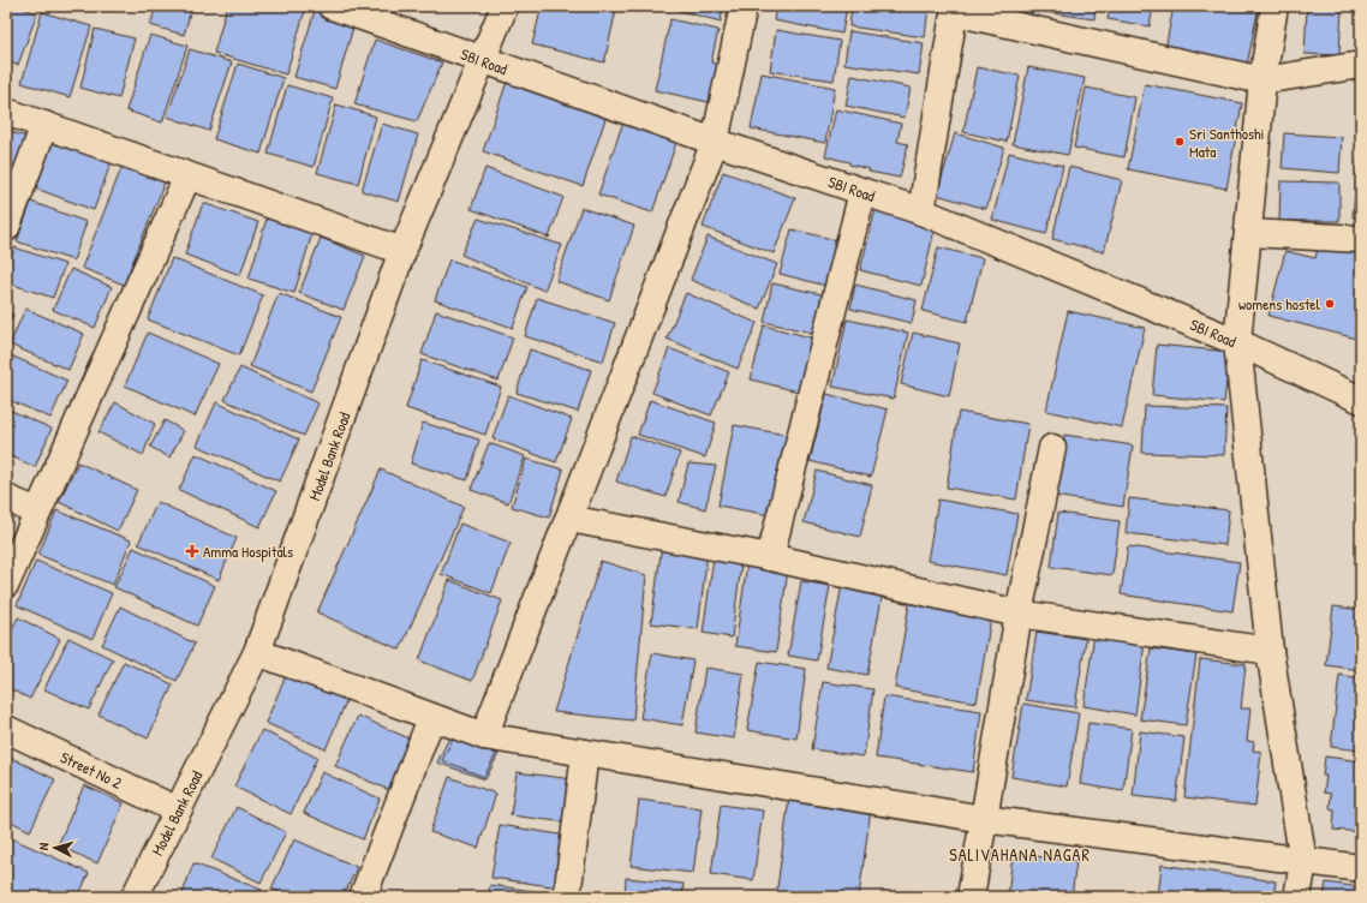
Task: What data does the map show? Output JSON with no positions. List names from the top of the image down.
{
  "streets": {
    "street": ["SBI Road", "Model Bank Road", "Street No 2"]
  },
  "crossings": [
    ["SBI Road", "Model Bank Road"],
    ["Model Bank Road", "Street No 2"]
  ],
  "districts": ["SALIVAHANA NAGAR"],
  "places": {
    "other": ["Sri Santhoshi Mata", "womens hostel"],
    "health": ["Amma Hospitals"]
  },
  "north": "left"
}
